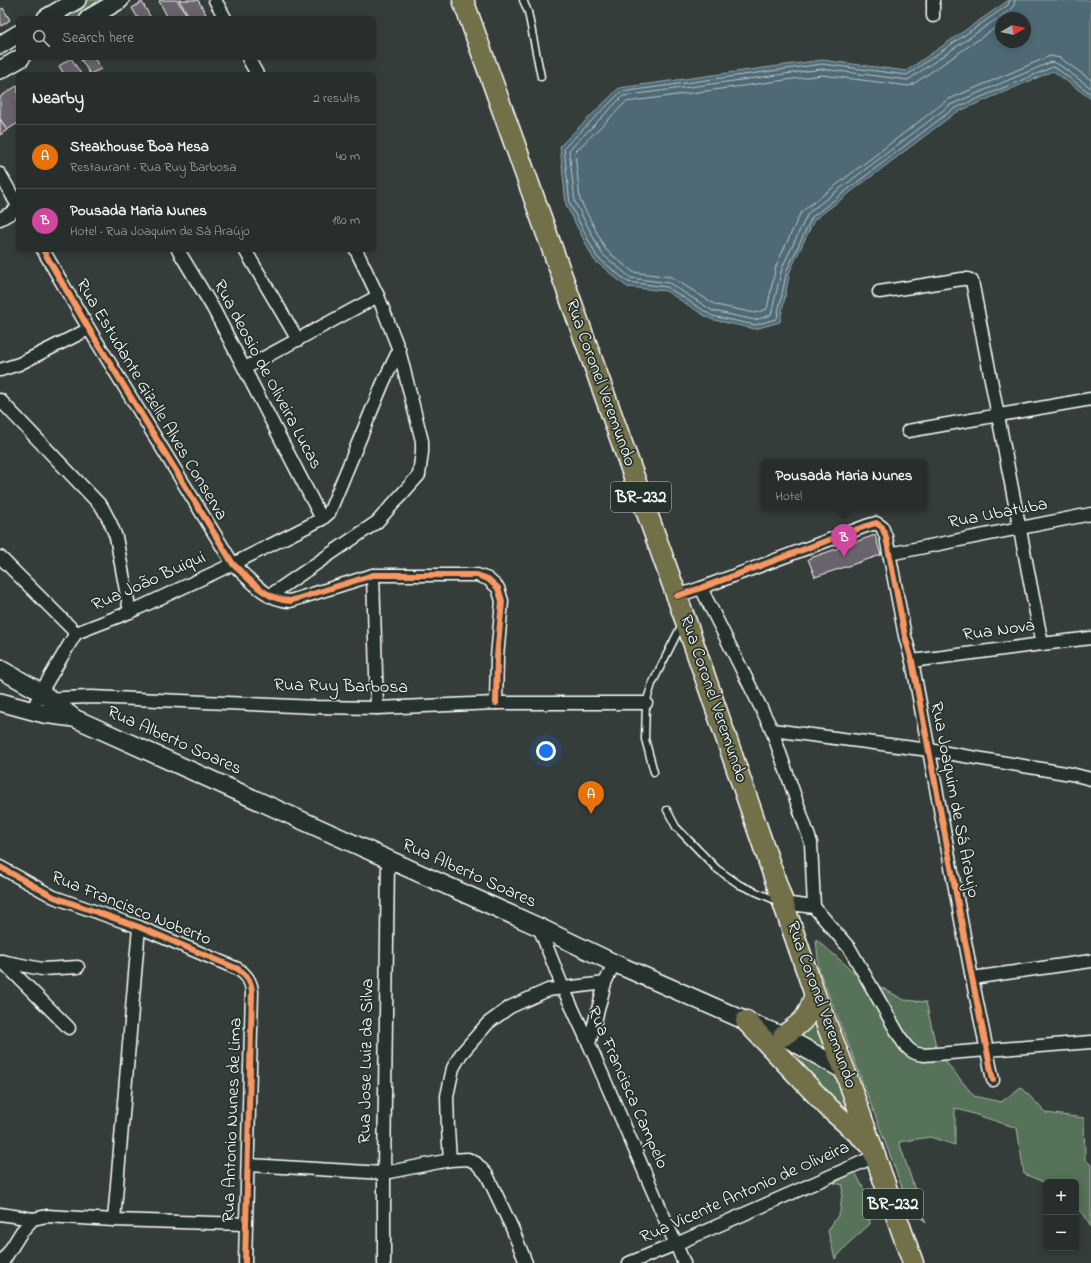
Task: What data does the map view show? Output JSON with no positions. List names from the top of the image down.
{
  "streets": {
    "highway": ["Rua Coronel Veremundo", "BR-232"],
    "main road": ["Rua Alberto Soares"],
    "street": [
      "Rua deosio de Oliveira Lucas",
      "Rua Estudante Gizelle Alves Conserva",
      "Rua Ubatuba",
      "Rua João Buiqui",
      "Rua Nova",
      "Rua Ruy Barbosa",
      "Rua Joaquim de Sá Araujo",
      "Rua Francisco Noberto",
      "Rua Jose Luiz da Silva",
      "Rua Francisca Campelo",
      "Rua Antonio Nunes de Lima",
      "Rua Vicente Antonio de Oliveira"
    ]
  },
  "crossings": [
    ["Rua deosio de Oliveira Lucas", "Rua João Buiqui"],
    ["Rua Coronel Veremundo", "Rua Alberto Soares"],
    ["Rua Coronel Veremundo", "Rua Vicente Antonio de Oliveira"],
    ["Rua Estudante Gizelle Alves Conserva", "Rua João Buiqui"],
    ["Rua Ubatuba", "Rua Joaquim de Sá Araujo"],
    ["Rua Nova", "Rua Joaquim de Sá Araujo"],
    ["Rua Ruy Barbosa", "Rua Alberto Soares"],
    ["Rua Alberto Soares", "Rua Jose Luiz da Silva"],
    ["Rua Alberto Soares", "Rua Francisca Campelo"],
    ["Rua Francisco Noberto", "Rua Antonio Nunes de Lima"],
    ["Rua Francisca Campelo", "Rua Vicente Antonio de Oliveira"]
  ],
  "north": "right",
  "page": {
    "search": "Search here",
    "heading": ["Nearby", "2 results"],
    "list": [
      {
        "mark": "A",
        "name": "Steakhouse Boa Mesa",
        "note": "Restaurant · Rua Ruy Barbosa",
        "value": "40 m"
      },
      {
        "mark": "B",
        "name": "Pousada Maria Nunes",
        "note": "Hotel · Rua Joaquim de Sá Araújo",
        "value": "180 m"
      }
    ],
    "popup": ["Pousada Maria Nunes", "Hotel"],
    "pins": ["B", "A"],
    "map_buttons": ["+", "−"]
  }
}
